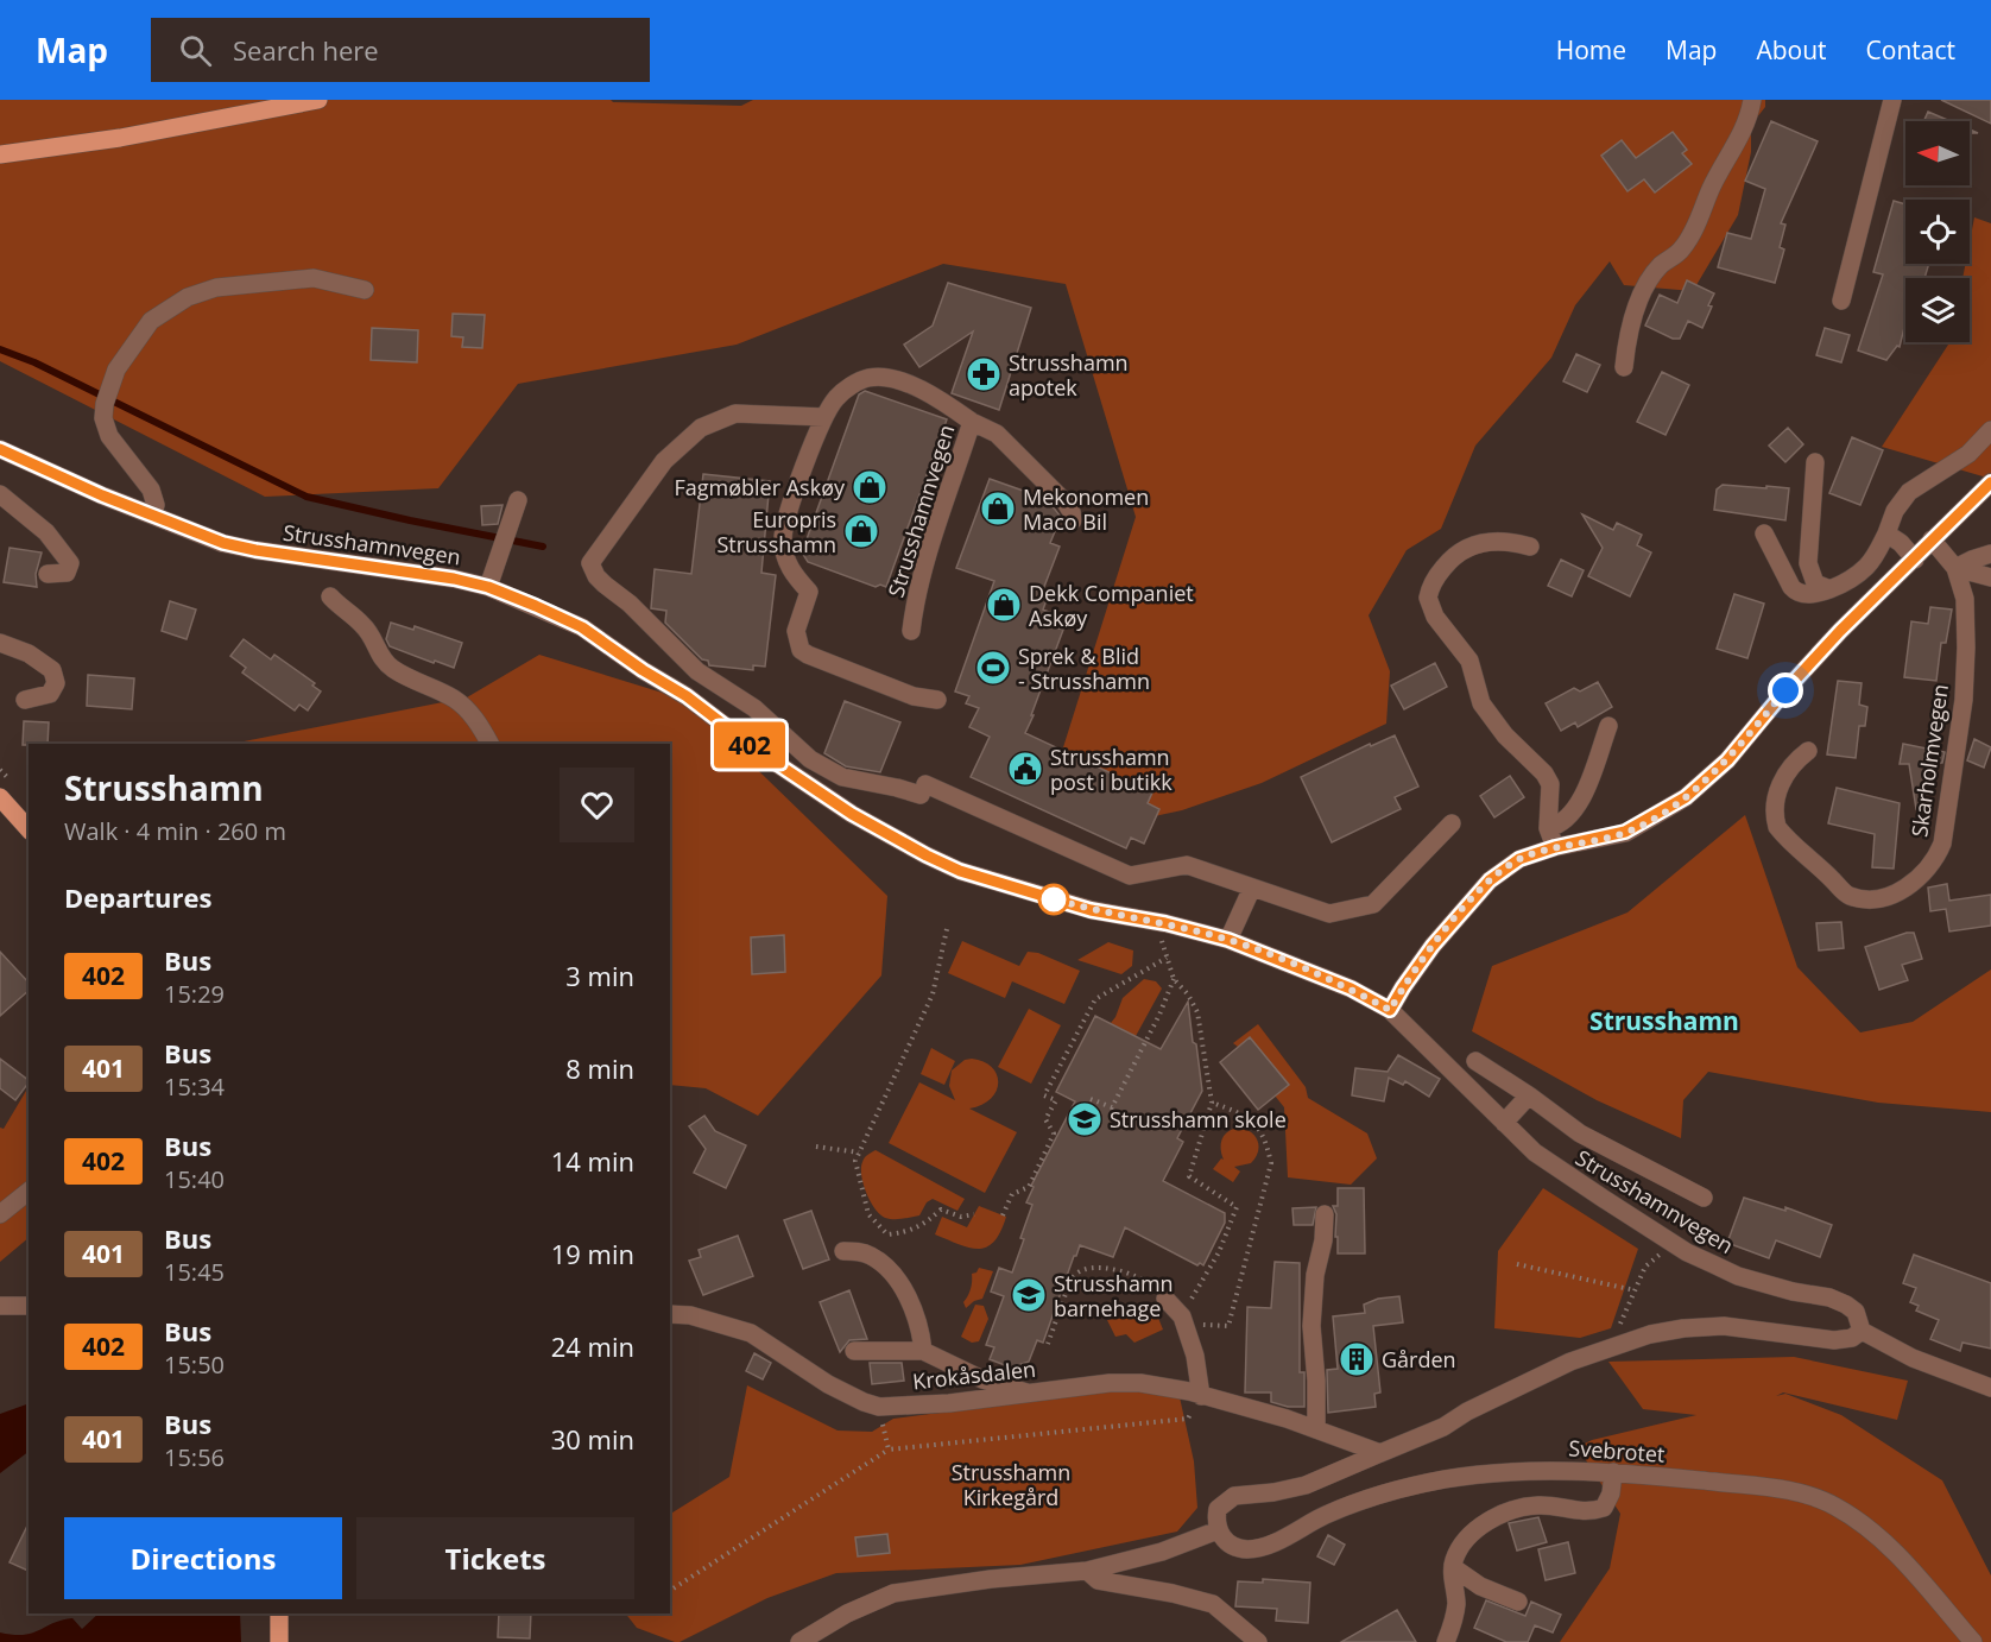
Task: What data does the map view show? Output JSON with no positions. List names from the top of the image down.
{
  "streets": {
    "street": [
      "Strusshamnvegen",
      "Skarholmvegen",
      "Krokåsdalen",
      "Svebrotet"
    ]
  },
  "districts": ["Strusshamn"],
  "parks": ["Strusshamn Kirkegård"],
  "places": {
    "pharmacy": ["Strusshamn apotek"],
    "shop": [
      "Fagmøbler Askøy",
      "Mekonomen Maco Bil",
      "Europris Strusshamn",
      "Dekk Companiet Askøy"
    ],
    "sports": ["Sprek & Blid - Strusshamn"],
    "public building": ["Strusshamn post i butikk"],
    "school or university": ["Strusshamn skole", "Strusshamn barnehage"],
    "building": ["Gården"]
  },
  "lines": ["bus line 402"],
  "north": "left",
  "page": {
    "header": "Map",
    "search": "Search here",
    "nav": [
      "Home",
      "Map",
      "About",
      "Contact"
    ],
    "on_map": "402",
    "heading": [
      ["Strusshamn", "Walk · 4 min · 260 m"],
      "Departures"
    ],
    "list": [
      {
        "mark": "402",
        "name": "Bus",
        "note": "15:29",
        "value": "3 min"
      },
      {
        "mark": "401",
        "name": "Bus",
        "note": "15:34",
        "value": "8 min"
      },
      {
        "mark": "402",
        "name": "Bus",
        "note": "15:40",
        "value": "14 min"
      },
      {
        "mark": "401",
        "name": "Bus",
        "note": "15:45",
        "value": "19 min"
      },
      {
        "mark": "402",
        "name": "Bus",
        "note": "15:50",
        "value": "24 min"
      },
      {
        "mark": "401",
        "name": "Bus",
        "note": "15:56",
        "value": "30 min"
      }
    ],
    "buttons": ["Directions", "Tickets"]
  }
}
